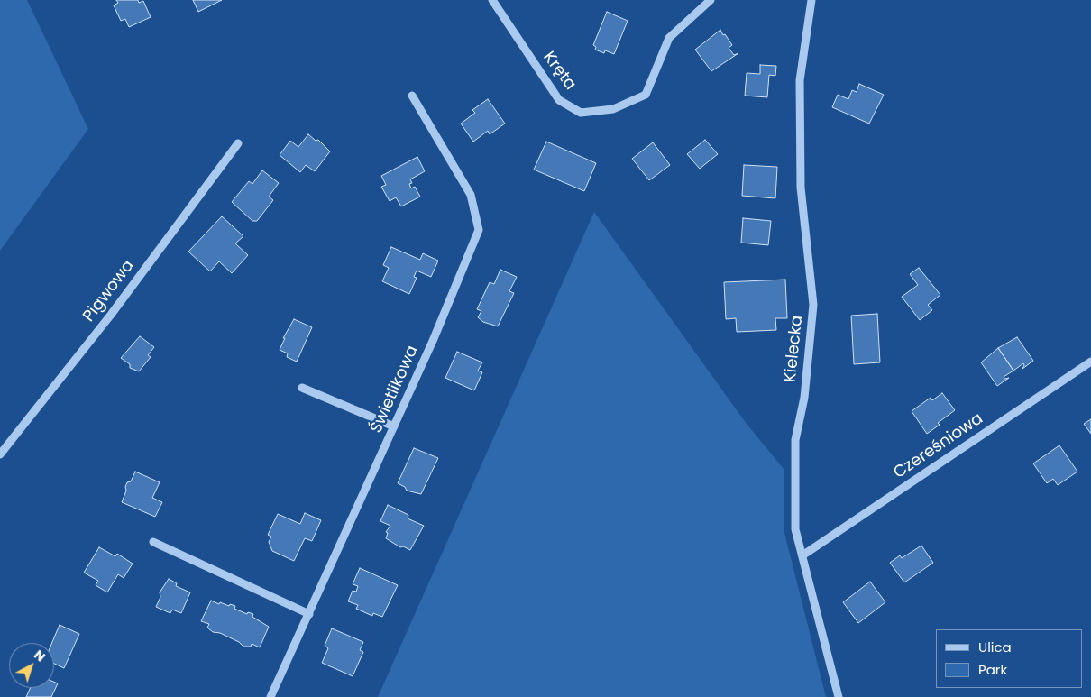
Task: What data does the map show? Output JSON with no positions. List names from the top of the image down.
{
  "streets": {
    "street": [
      "Kręta",
      "Pigwowa",
      "Kielecka",
      "Świetlikowa",
      "Czereśniowa"
    ]
  },
  "crossings": [
    ["Kielecka", "Czereśniowa"]
  ],
  "legend": ["Ulica", "Park"],
  "north": "top right"
}
